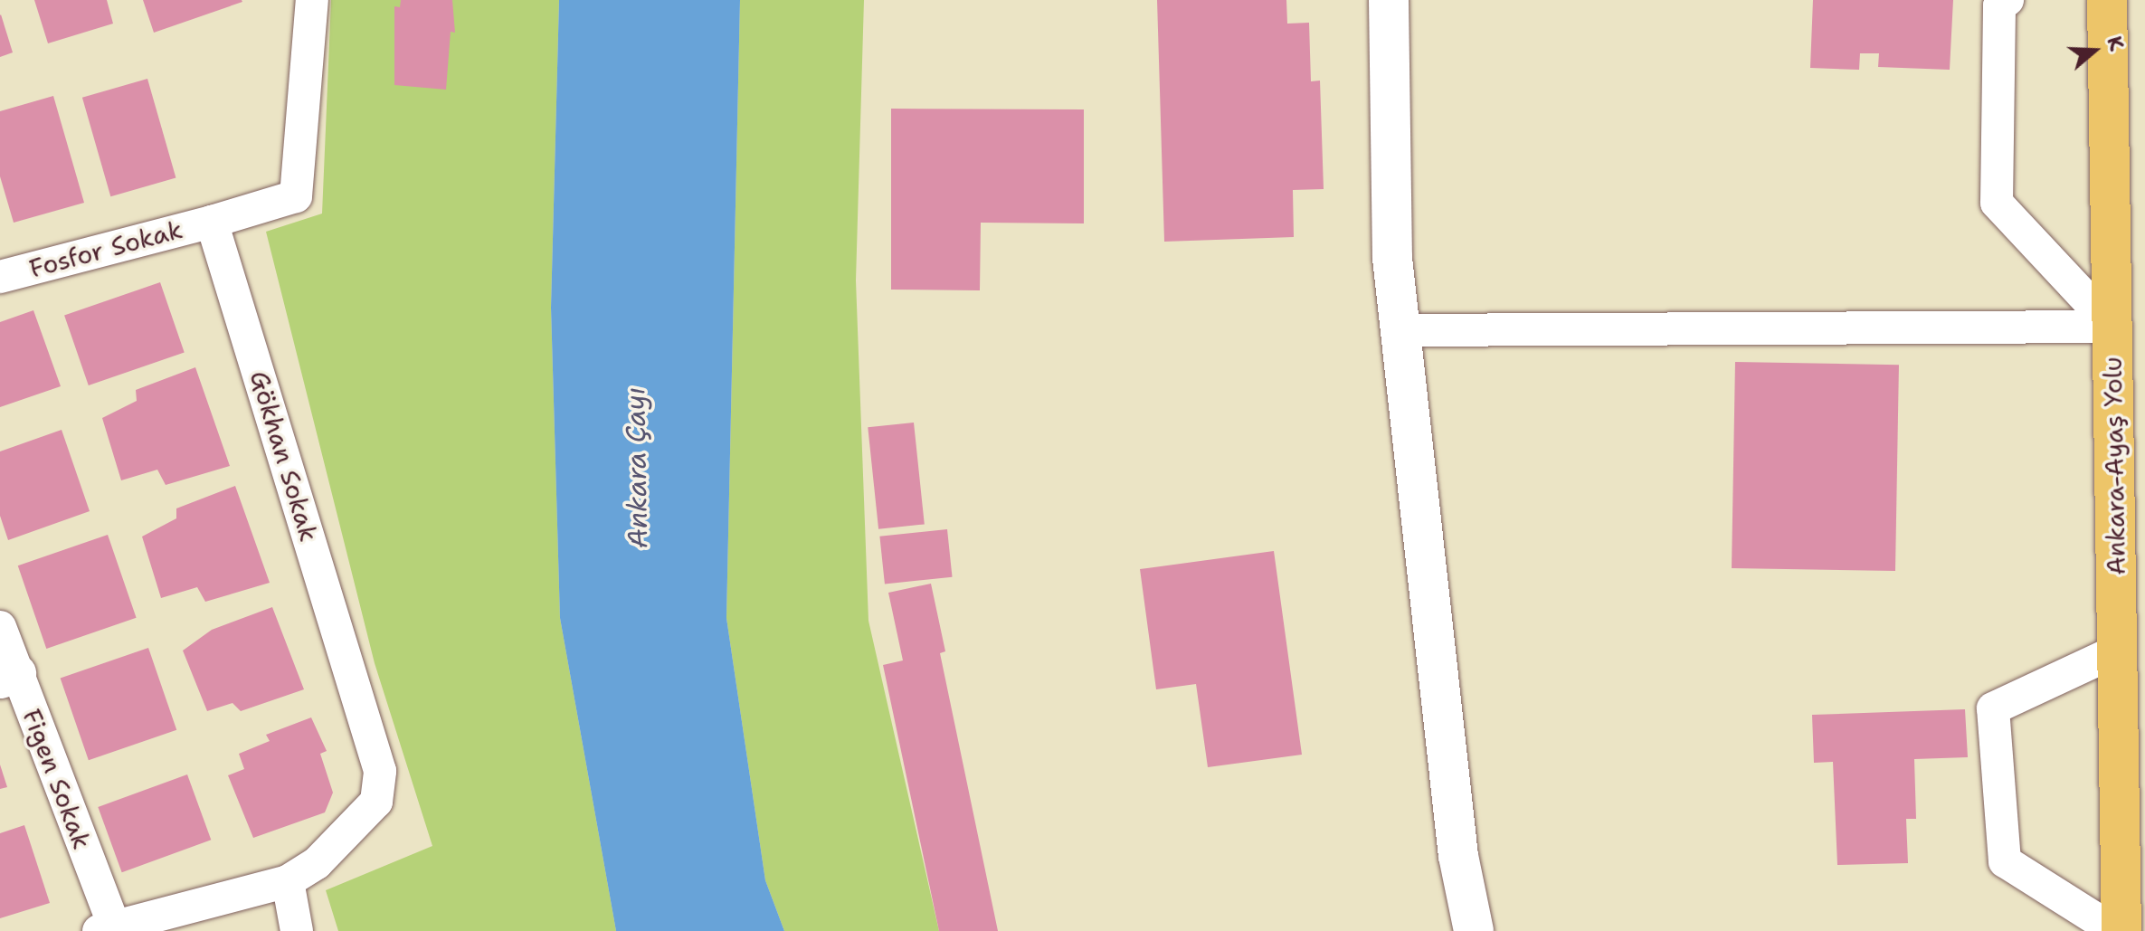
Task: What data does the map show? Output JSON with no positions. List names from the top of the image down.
{
  "streets": {
    "highway": ["Ankara-Ayaş Yolu"],
    "street": ["Fosfor Sokak", "Gökhan Sokak", "Figen Sokak"]
  },
  "crossings": [
    ["Fosfor Sokak", "Gökhan Sokak"],
    ["Gökhan Sokak", "Figen Sokak"]
  ],
  "water": ["Ankara Çayı"],
  "north": "right"
}
